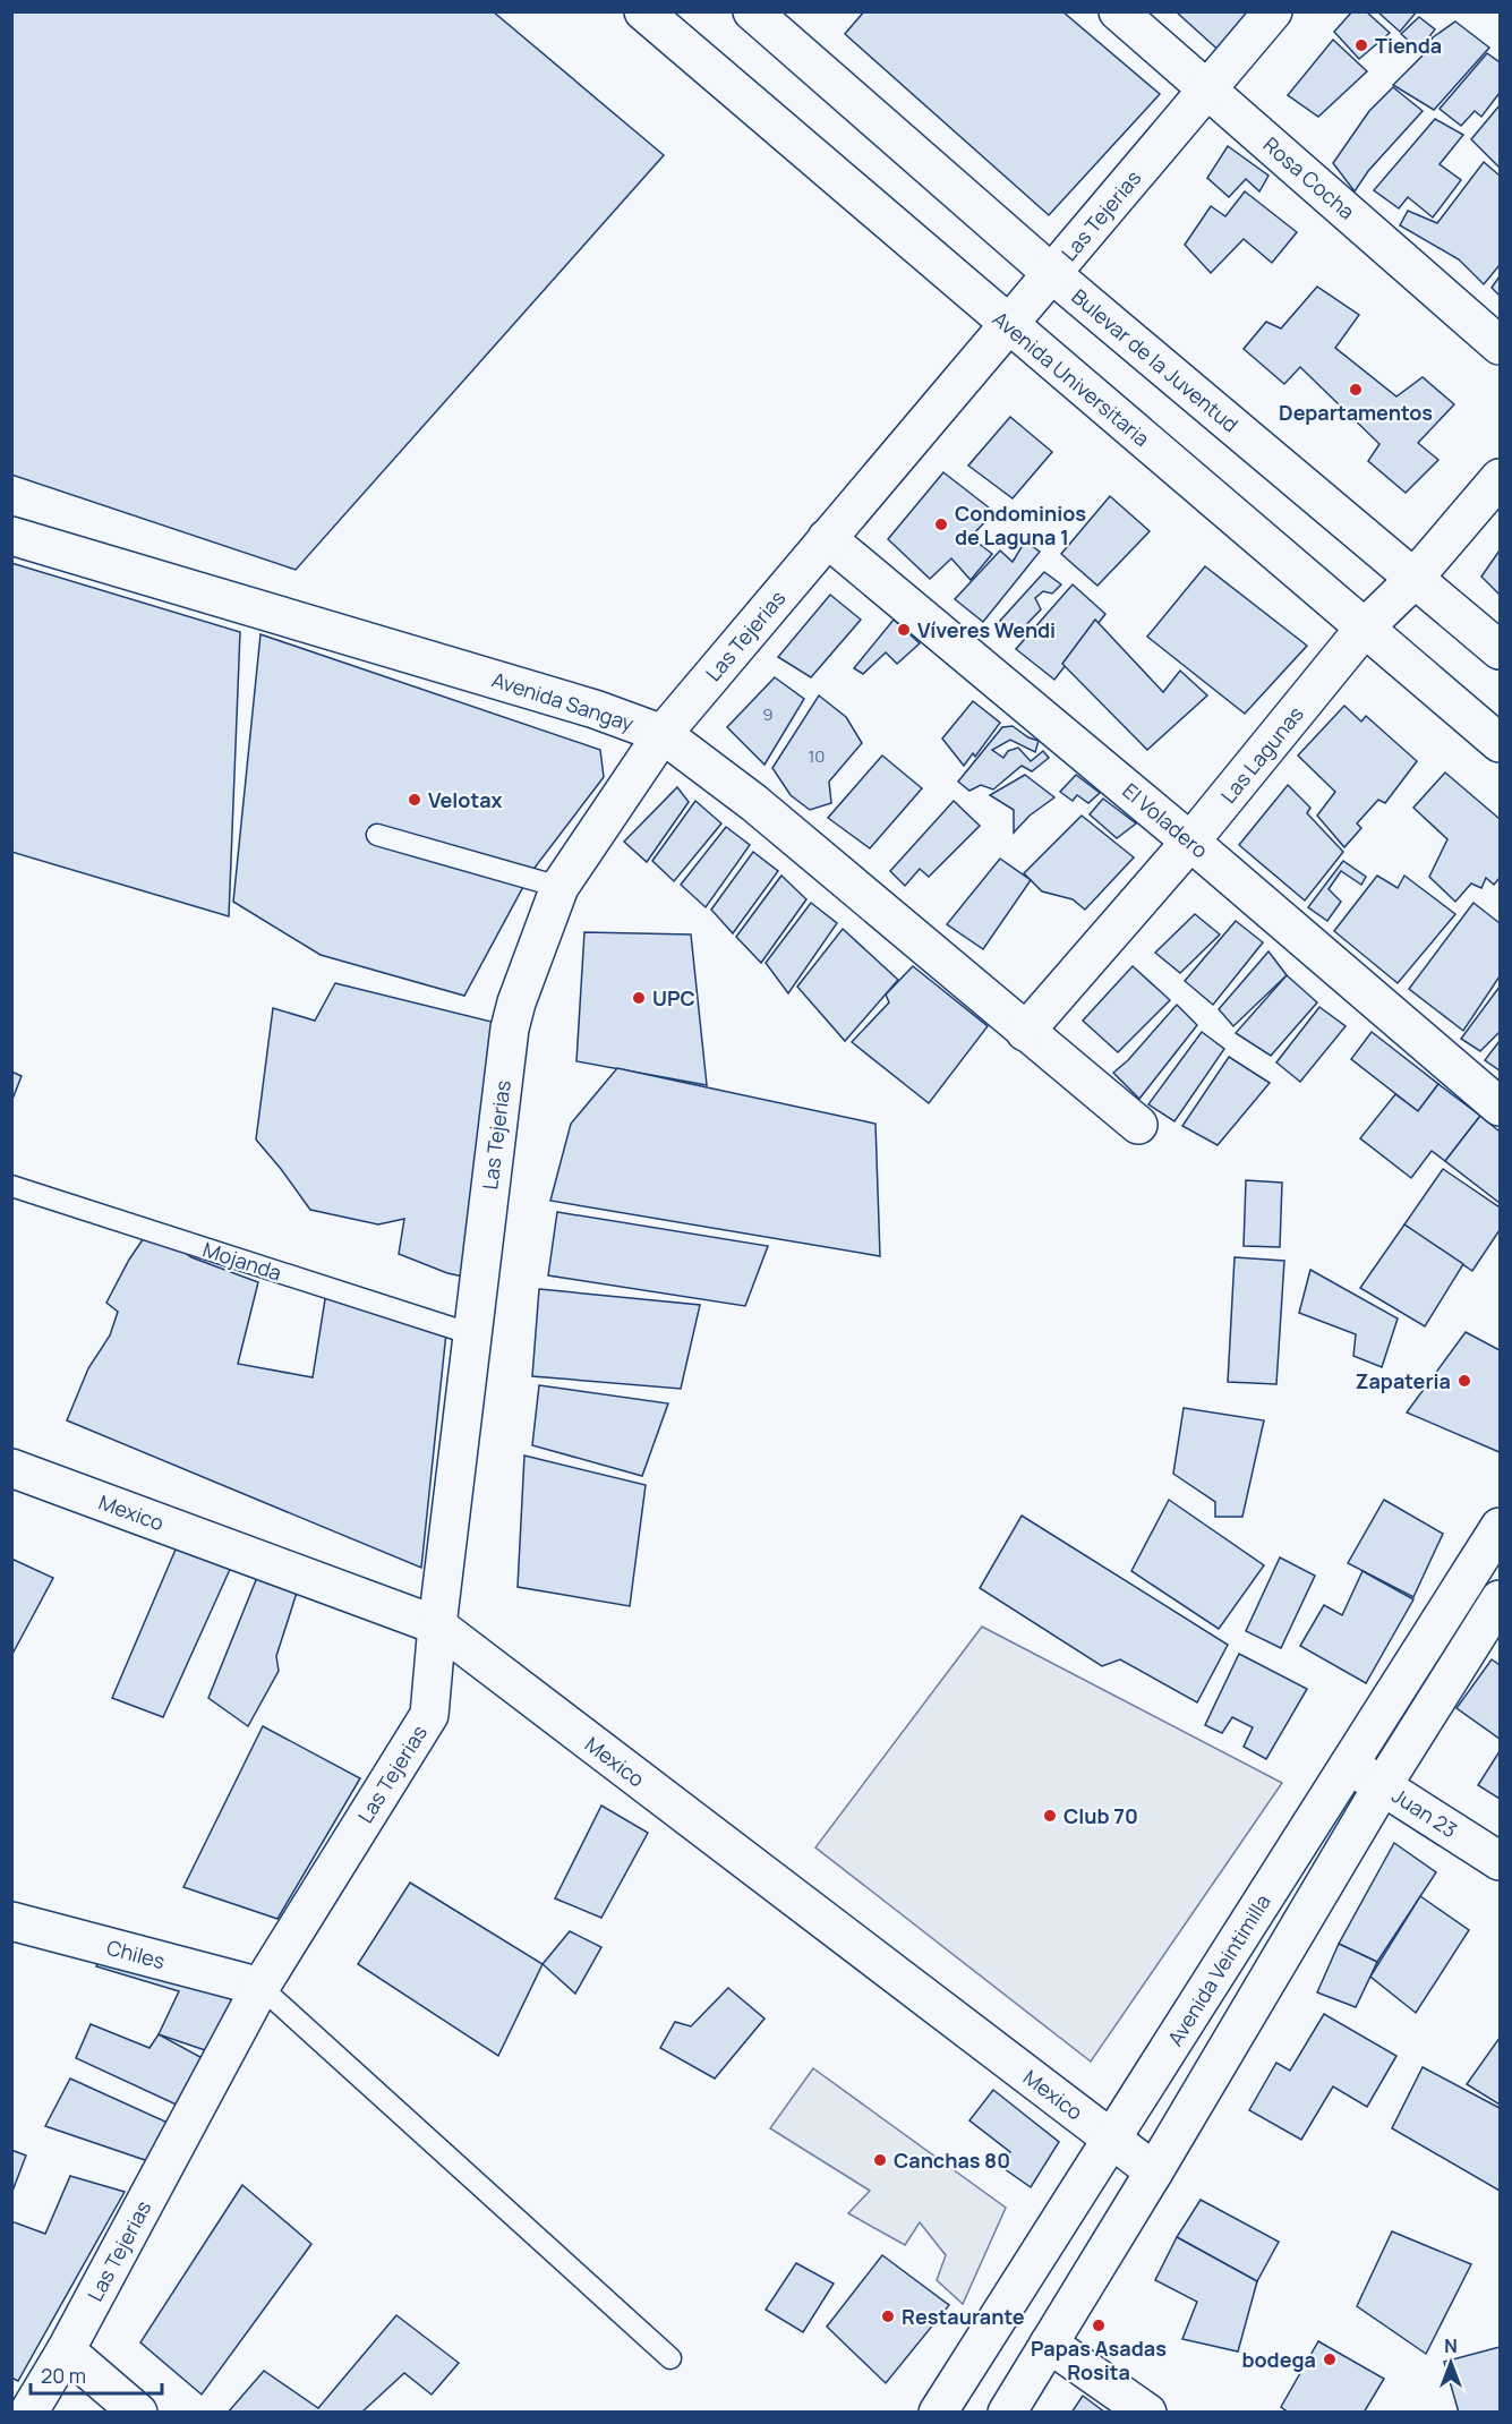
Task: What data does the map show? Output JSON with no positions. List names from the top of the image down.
{
  "streets": {
    "street": [
      "Rosa Cocha",
      "Las Tejerias",
      "Bulevar de la Juventud",
      "Avenida Universitaria",
      "Avenida Sangay",
      "Las Lagunas",
      "El Voladero",
      "Mexico",
      "Juan 23",
      "Chiles",
      "Avenida Veintimilla"
    ],
    "lane": ["Mojanda"]
  },
  "crossings": [
    ["Rosa Cocha", "Las Tejerias"],
    ["Las Tejerias", "Bulevar de la Juventud"],
    ["Las Tejerias", "Avenida Universitaria"],
    ["Las Tejerias", "Avenida Sangay"],
    ["Las Tejerias", "El Voladero"],
    ["Las Tejerias", "Mojanda"],
    ["Las Tejerias", "Mexico"],
    ["Las Tejerias", "Chiles"],
    ["Bulevar de la Juventud", "Las Lagunas"],
    ["Avenida Universitaria", "Las Lagunas"],
    ["Avenida Sangay", "Las Lagunas"],
    ["Las Lagunas", "El Voladero"],
    ["Mexico", "Avenida Veintimilla"],
    ["Juan 23", "Avenida Veintimilla"]
  ],
  "places": [
    "Tienda",
    "Departamentos",
    "Condominios de Laguna 1",
    "Víveres Wendi",
    "Velotax",
    "UPC",
    "Zapateria",
    "Club 70",
    "Canchas 80",
    "Restaurante",
    "Papas Asadas Rosita",
    "bodega"
  ],
  "house_numbers": ["9", "10"],
  "scale_bar": "20 m",
  "north": "top"
}
